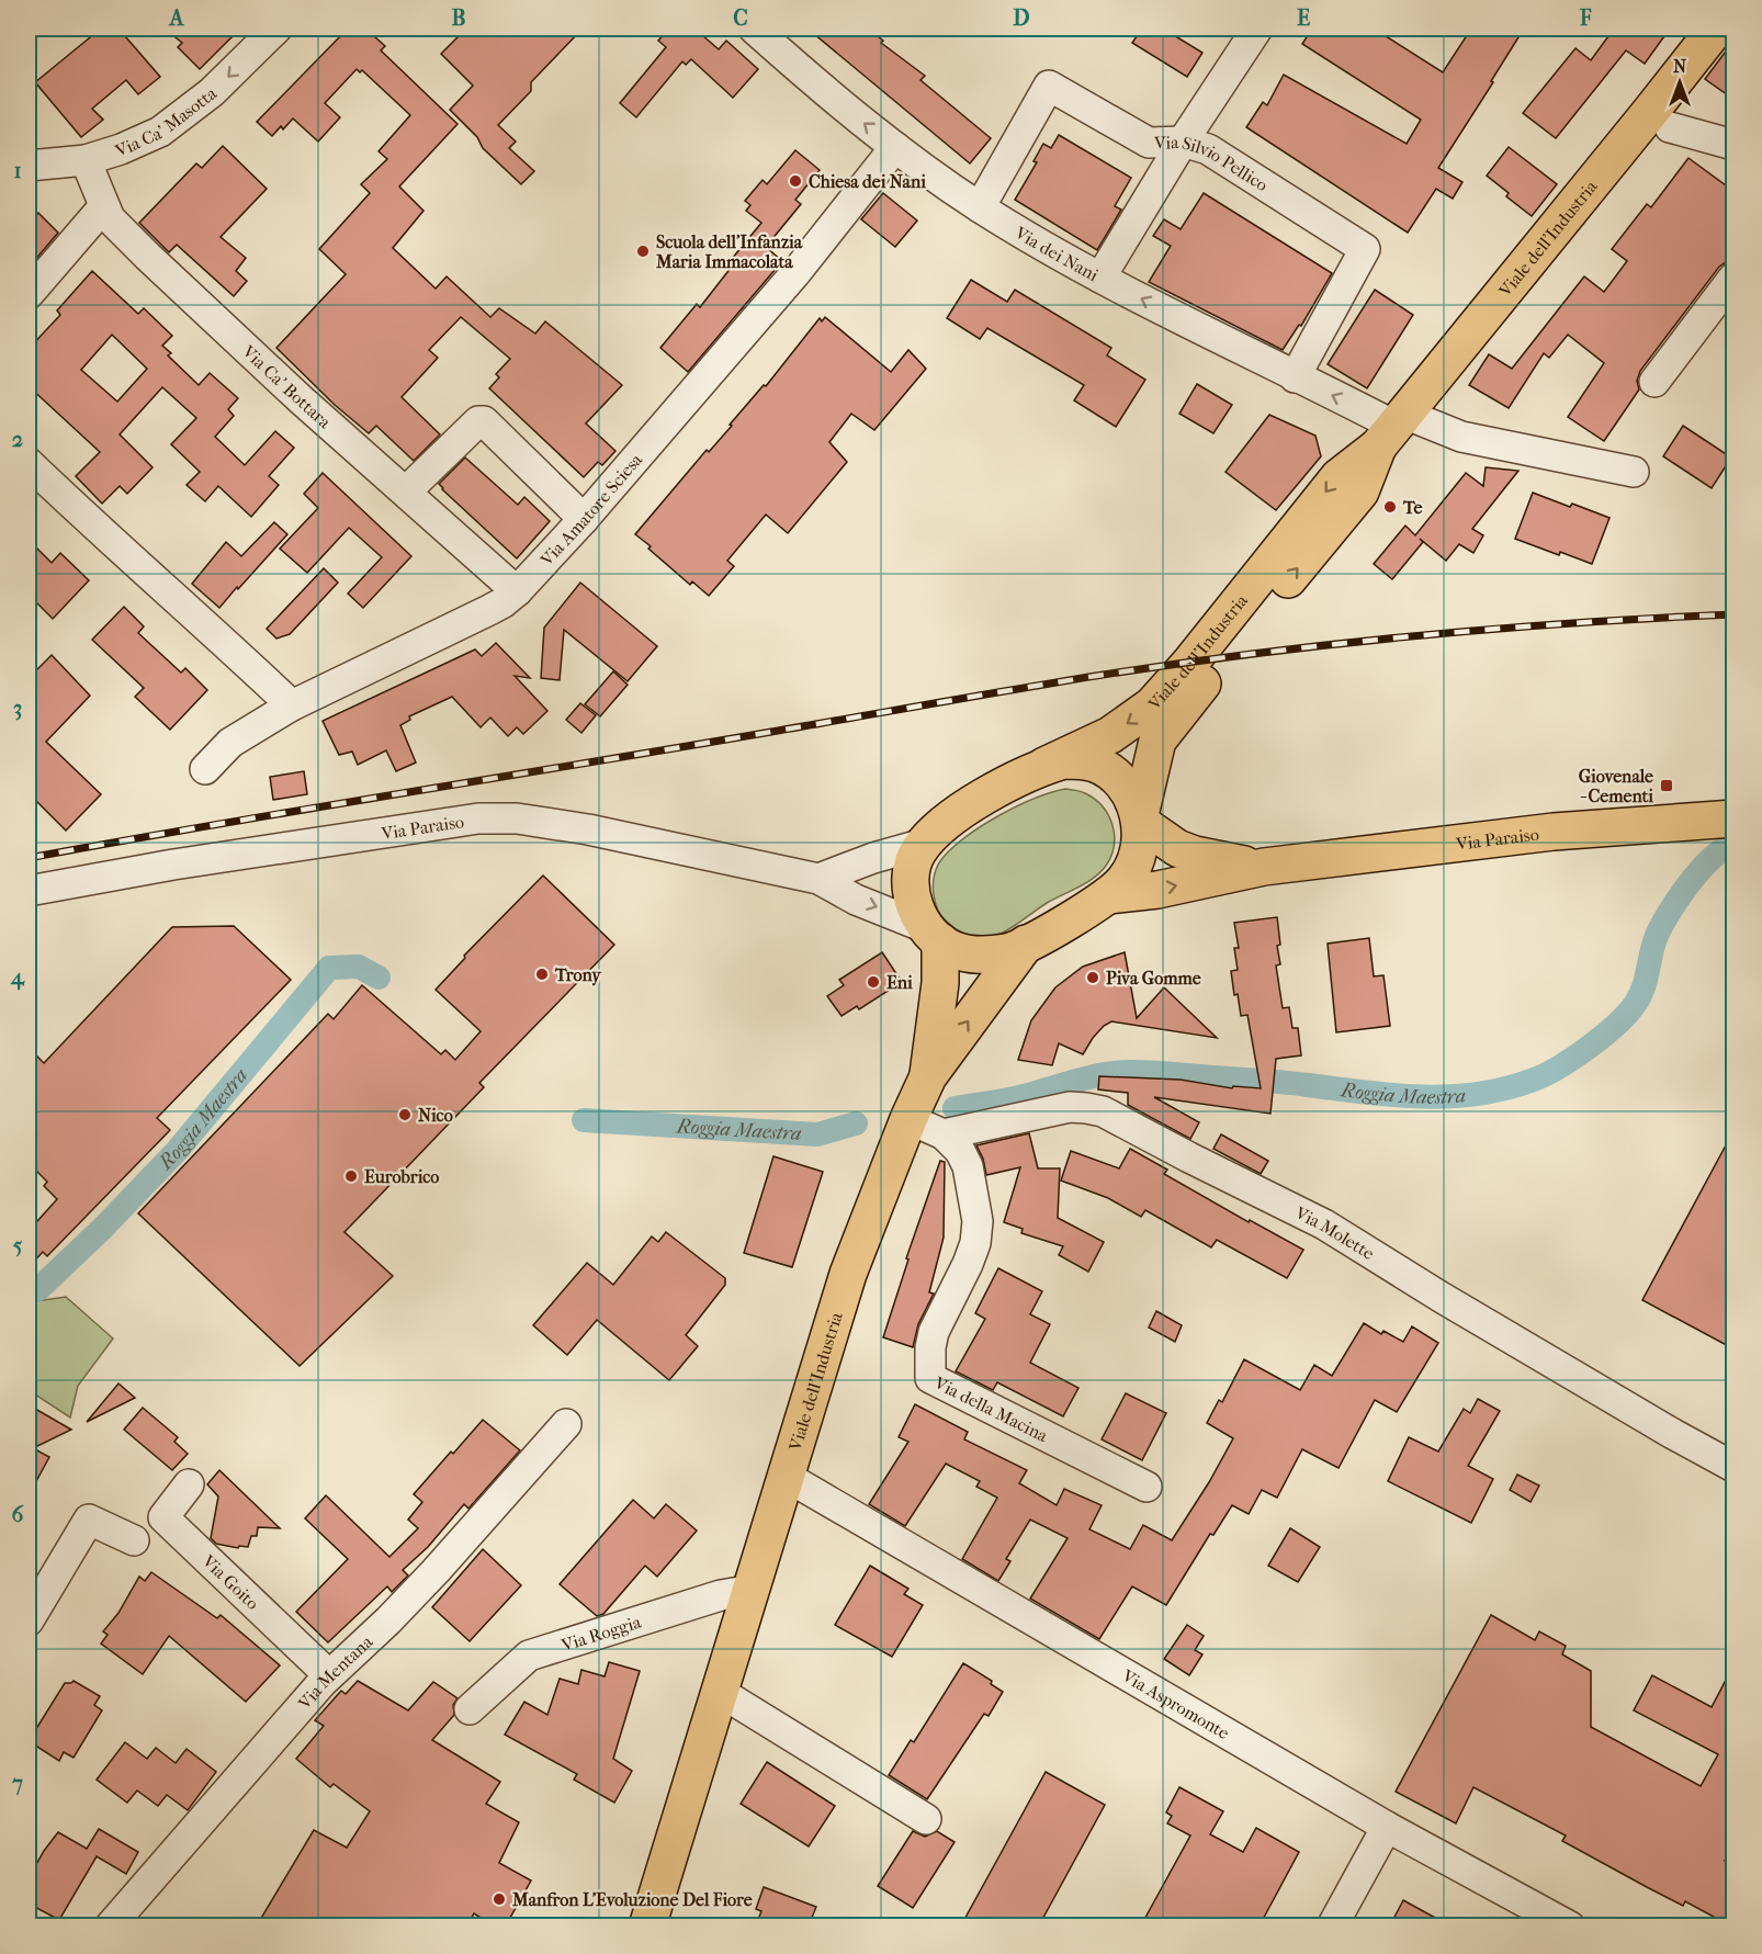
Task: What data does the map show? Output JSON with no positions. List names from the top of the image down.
{
  "streets": {
    "main road": ["Viale dell'Industria", "Via Paraiso"],
    "street": [
      "Via Ca' Masotta",
      "Via Silvio Pellico",
      "Via dei Nani",
      "Via Ca' Bottara",
      "Via Amatore Sciesa",
      "Via Molette",
      "Via della Macina",
      "Via Goito",
      "Via Roggia",
      "Via Mentana",
      "Via Aspromonte"
    ]
  },
  "crossings": [
    ["Via Ca' Masotta", "Via Ca' Bottara"],
    ["Via Silvio Pellico", "Via dei Nani"],
    ["Viale dell'Industria", "Via dei Nani"],
    ["Viale dell'Industria", "Via Paraiso"],
    ["Viale dell'Industria", "Via Roggia"],
    ["Viale dell'Industria", "Via Aspromonte"],
    ["Via dei Nani", "Via Amatore Sciesa"],
    ["Via Ca' Bottara", "Via Amatore Sciesa"],
    ["Via Molette", "Via della Macina"],
    ["Via Goito", "Via Mentana"]
  ],
  "one_way": ["Via Ca' Masotta", "Via dei Nani"],
  "water": ["Roggia Maestra"],
  "places": {
    "other": [
      "Chiesa dei Nani",
      "Scuola dell'Infanzia Maria Immacolata",
      "Te",
      "Trony",
      "Piva Gomme",
      "Eni",
      "Nico",
      "Eurobrico",
      "Manfron L'Evoluzione Del Fiore"
    ],
    "transit": ["Giovenale - Cementi"]
  },
  "north": "top",
  "grid": {
    "columns": [
      "A",
      "B",
      "C",
      "D",
      "E",
      "F"
    ],
    "rows": [
      "1",
      "2",
      "3",
      "4",
      "5",
      "6",
      "7"
    ]
  }
}
